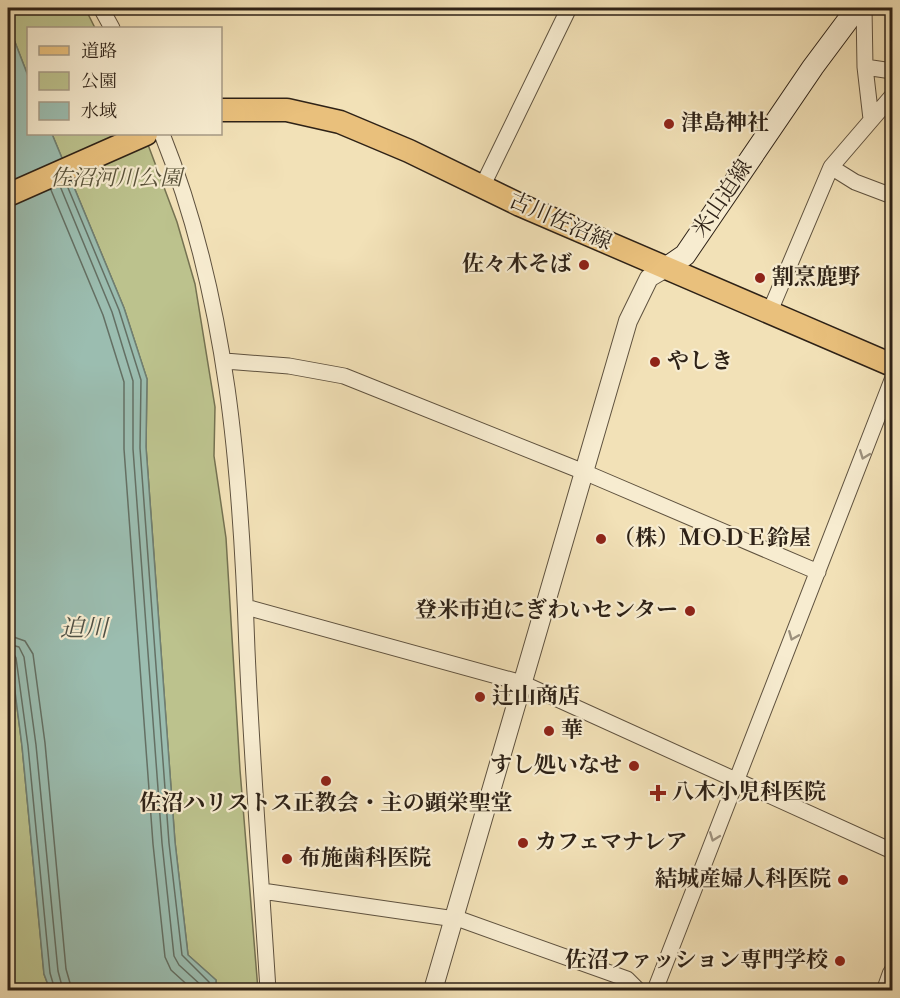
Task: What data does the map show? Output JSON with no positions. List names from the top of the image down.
{
  "streets": {
    "main road": ["米山迫線", "古川佐沼線"]
  },
  "crossings": [
    ["米山迫線", "古川佐沼線"]
  ],
  "water": ["迫川"],
  "parks": ["佐沼河川公園"],
  "places": {
    "other": [
      "津島神社",
      "佐々木そば",
      "割烹鹿野",
      "やしき",
      "（株）ＭＯＤＥ鈴屋",
      "登米市迫にぎわいセンター",
      "辻山商店",
      "華",
      "すし処いなせ",
      "佐沼ハリストス正教会・主の顕栄聖堂",
      "カフェマナレア",
      "布施歯科医院",
      "結城産婦人科医院",
      "佐沼ファッション専門学校"
    ],
    "health": ["八木小児科医院"]
  },
  "legend": ["道路", "公園", "水域"]
}
